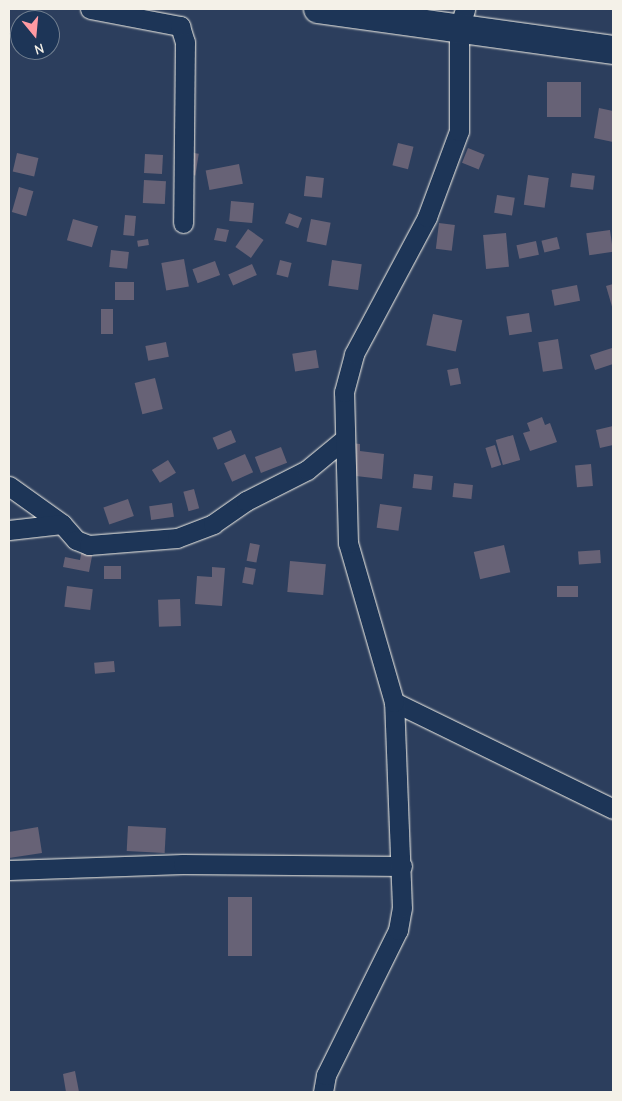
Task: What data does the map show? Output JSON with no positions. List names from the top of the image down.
{
  "north": "bottom"
}
